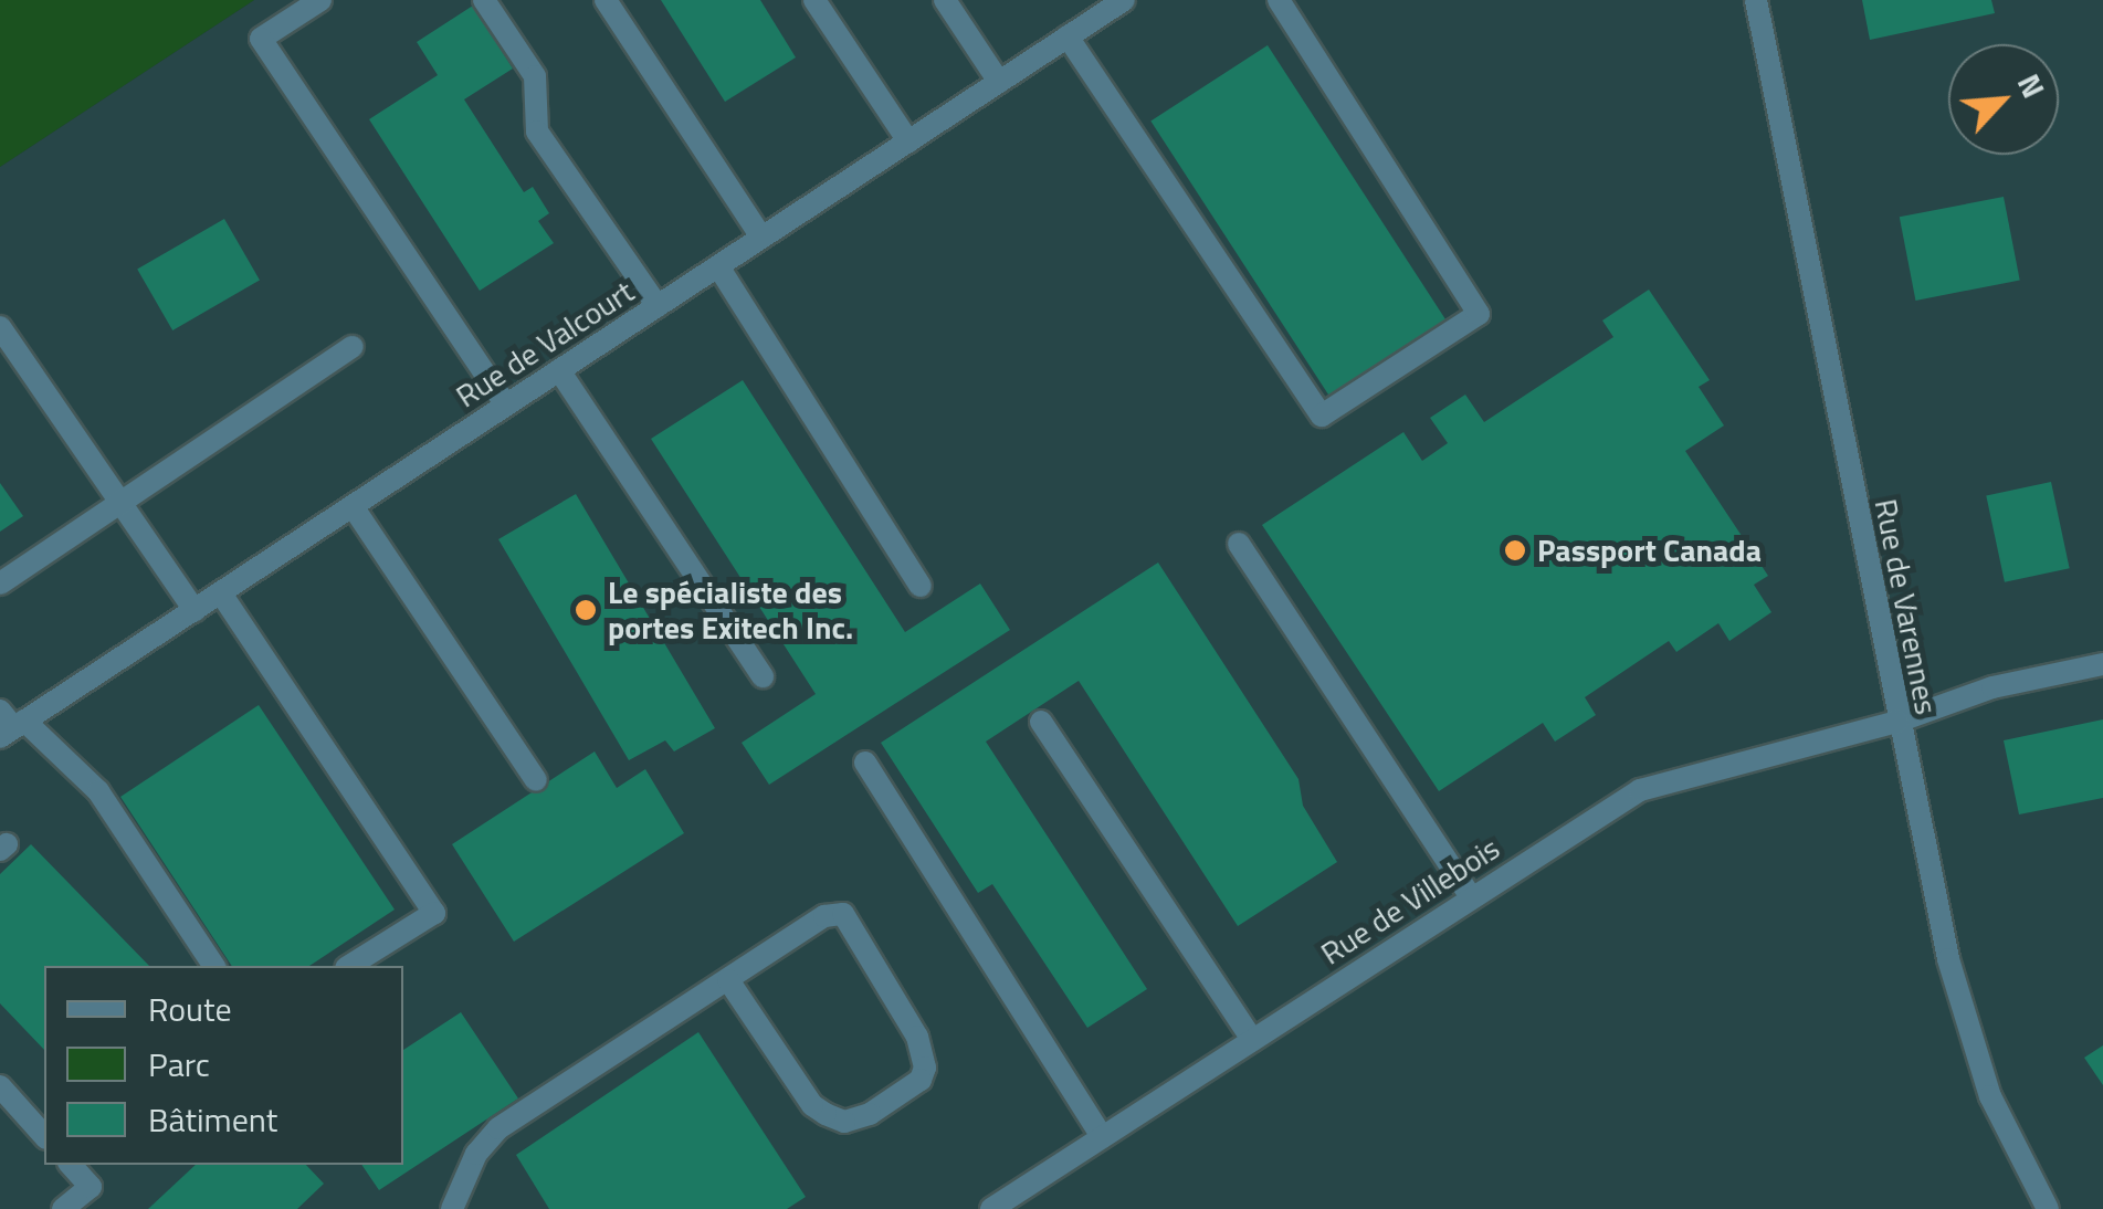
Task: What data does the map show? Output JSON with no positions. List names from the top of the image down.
{
  "streets": {
    "street": ["Rue de Valcourt", "Rue de Varennes", "Rue de Villebois"]
  },
  "crossings": [
    ["Rue de Varennes", "Rue de Villebois"]
  ],
  "places": ["Passport Canada", "Le spécialiste des portes Exitech Inc."],
  "legend": ["Route", "Parc", "Bâtiment"],
  "north": "top right"
}
